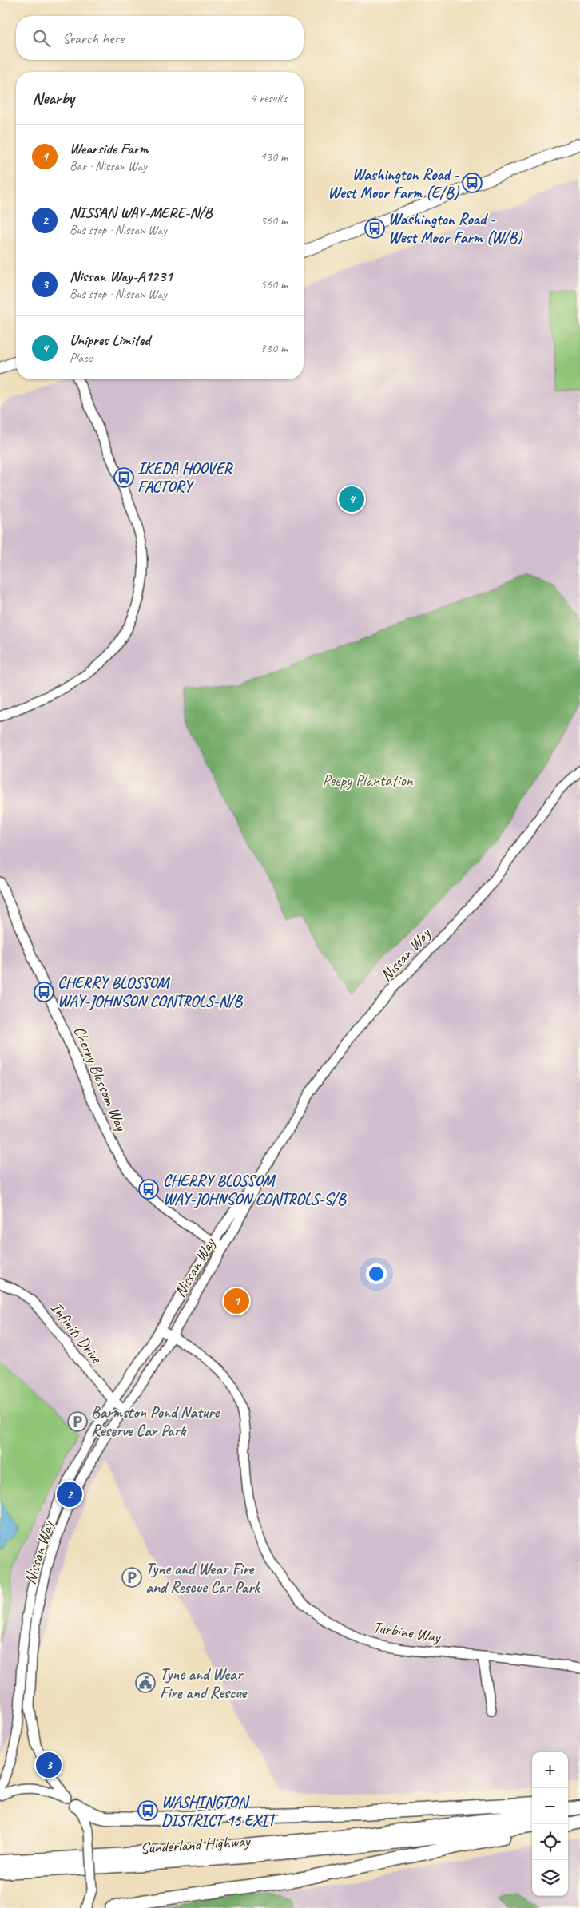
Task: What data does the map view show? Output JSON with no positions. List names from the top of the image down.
{
  "streets": {
    "highway": ["Sunderland Highway"],
    "street": [
      "Nissan Way",
      "Cherry Blossom Way",
      "Infiniti Drive",
      "Turbine Way"
    ]
  },
  "crossings": [
    ["Nissan Way", "Cherry Blossom Way"],
    ["Nissan Way", "Infiniti Drive"],
    ["Nissan Way", "Turbine Way"]
  ],
  "parks": ["Peepy Plantation"],
  "places": {
    "bus stop": [
      "Washington Road - West Moor Farm (E/B)",
      "Washington Road - West Moor Farm (W/B)",
      "IKEDA HOOVER FACTORY",
      "CHERRY BLOSSOM WAY-JOHNSON CONTROLS-N/B",
      "CHERRY BLOSSOM WAY-JOHNSON CONTROLS-S/B",
      "WASHINGTON DISTRICT 15 EXIT"
    ],
    "parking": ["Barmston Pond Nature Reserve Car Park", "Tyne and Wear Fire and Rescue Car Park"],
    "public building": ["Tyne and Wear Fire and Rescue"]
  },
  "page": {
    "search": "Search here",
    "heading": ["Nearby", "4 results"],
    "list": [
      {
        "mark": "1",
        "name": "Wearside Farm",
        "note": "Bar · Nissan Way",
        "value": "130 m"
      },
      {
        "mark": "2",
        "name": "NISSAN WAY-MERE-N/B",
        "note": "Bus stop · Nissan Way",
        "value": "360 m"
      },
      {
        "mark": "3",
        "name": "Nissan Way-A1231",
        "note": "Bus stop · Nissan Way",
        "value": "560 m"
      },
      {
        "mark": "4",
        "name": "Unipres Limited",
        "note": "Place",
        "value": "730 m"
      }
    ],
    "pins": [
      "4",
      "1",
      "2",
      "3"
    ],
    "map_buttons": ["+", "−"]
  }
}
